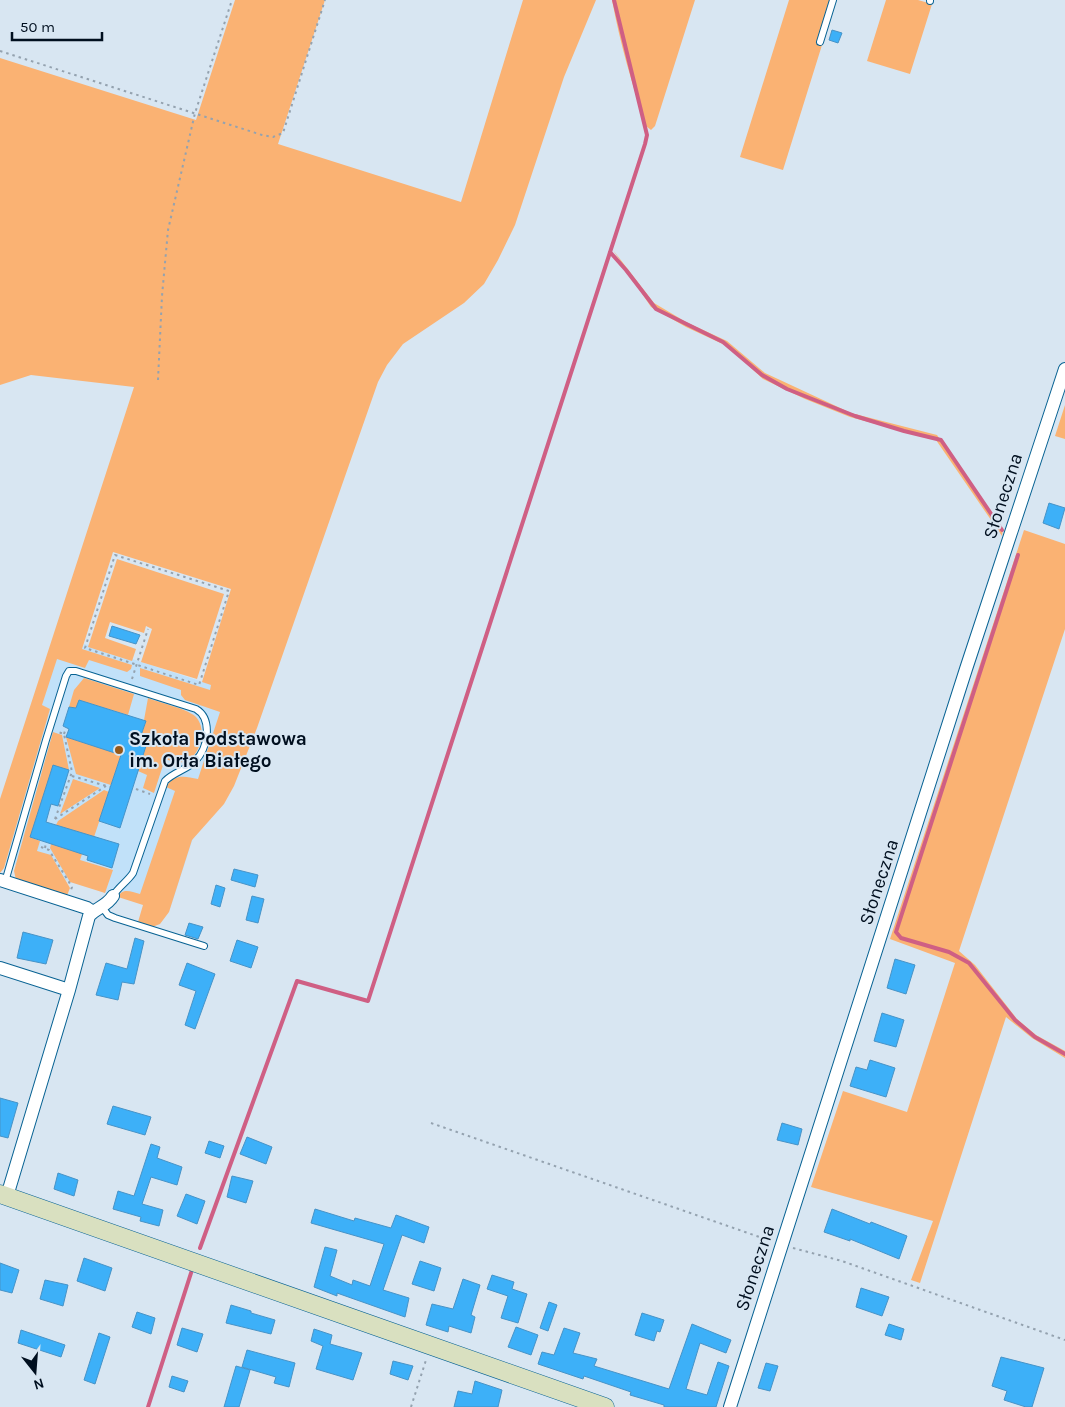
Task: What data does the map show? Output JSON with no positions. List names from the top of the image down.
{
  "streets": {
    "street": ["Słoneczna"]
  },
  "places": ["Szkoła Podstawowa im. Orła Białego"],
  "scale_bar": "50 m",
  "north": "bottom"
}
